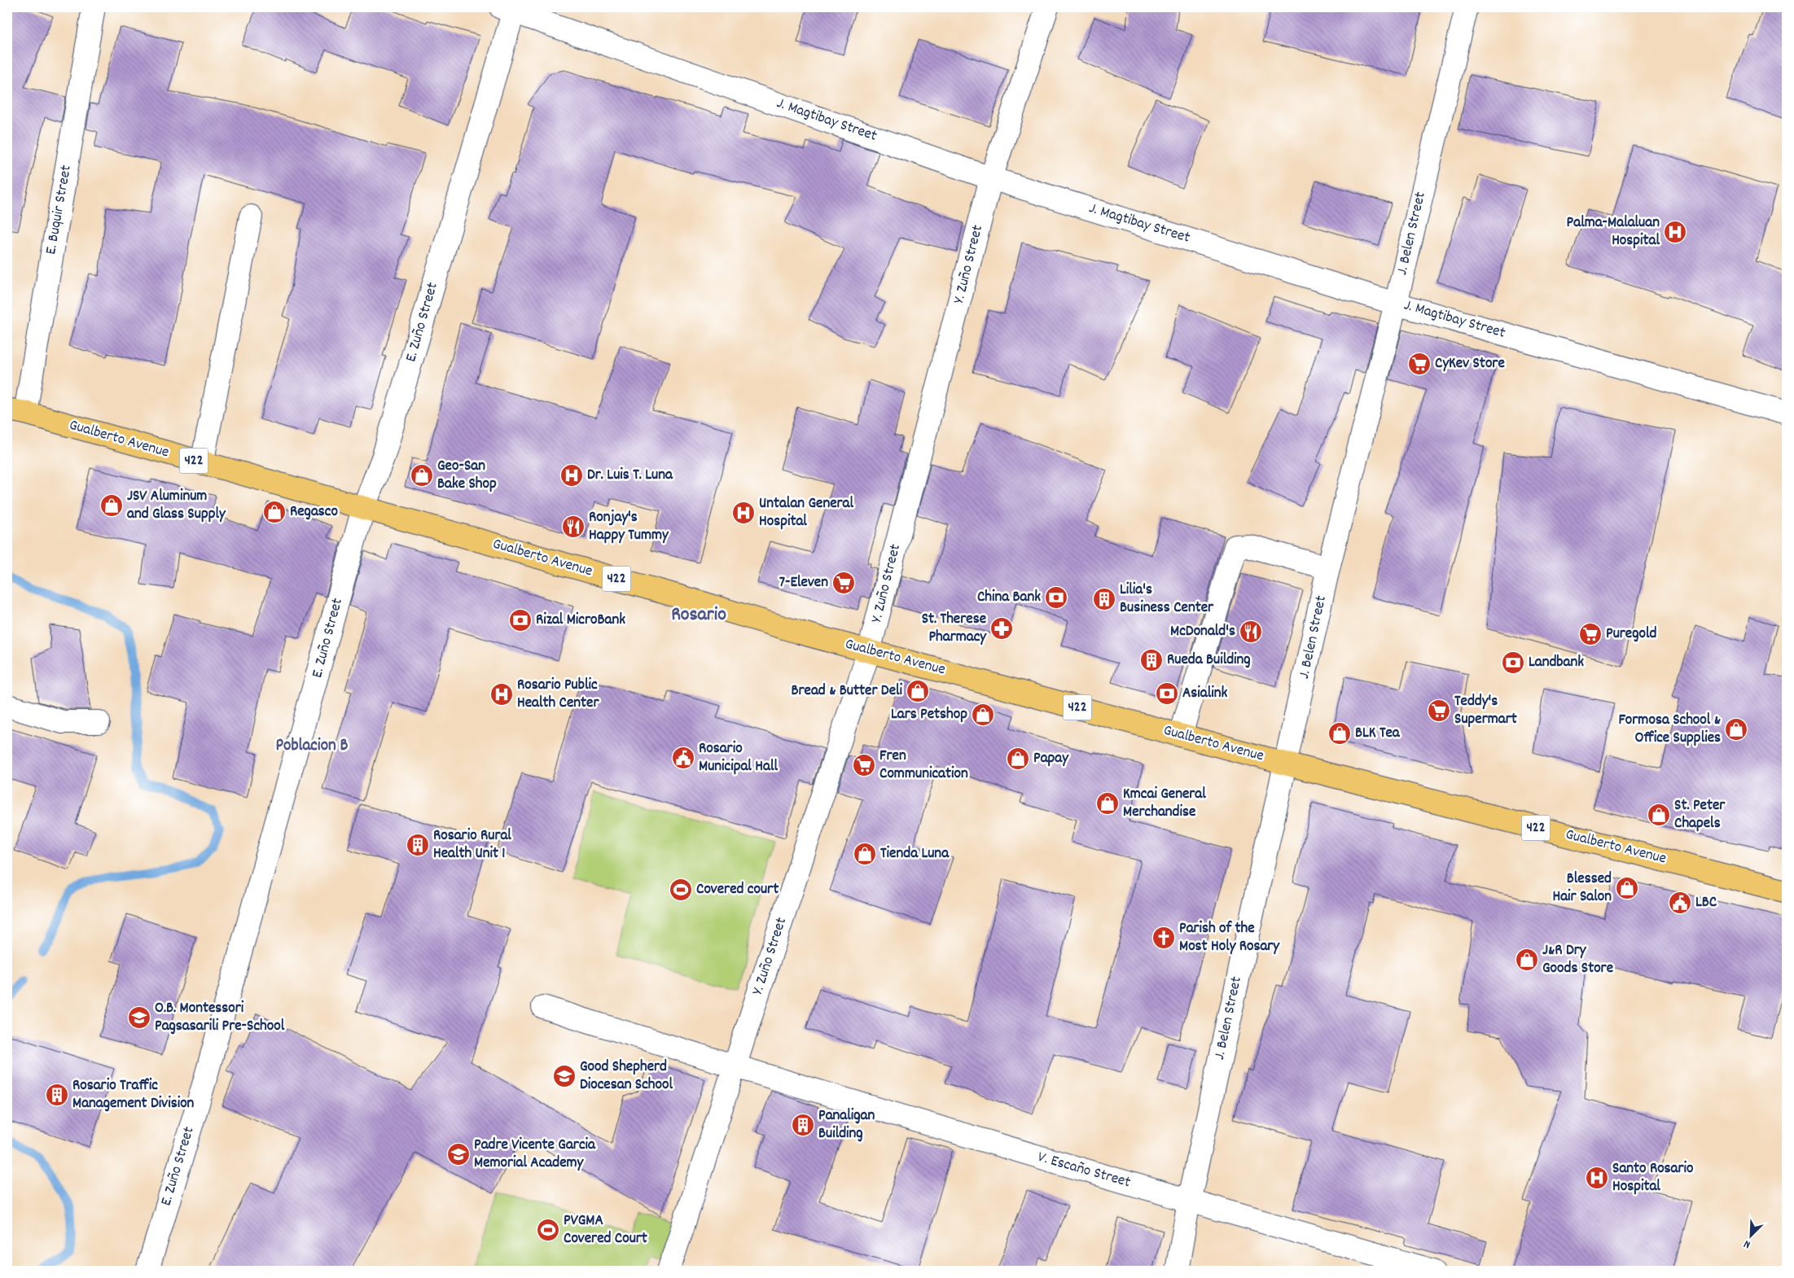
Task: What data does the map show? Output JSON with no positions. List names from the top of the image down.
{
  "streets": {
    "main road": ["Gualberto Avenue", "422"],
    "street": [
      "J. Magtibay Street",
      "E. Buquir Street",
      "J. Belen Street",
      "Y. Zuño Street",
      "E. Zuño Street",
      "V. Escaño Street"
    ]
  },
  "crossings": [
    ["J. Magtibay Street", "J. Belen Street"],
    ["J. Magtibay Street", "Y. Zuño Street"],
    ["J. Magtibay Street", "E. Zuño Street"],
    ["E. Buquir Street", "Gualberto Avenue"],
    ["J. Belen Street", "Gualberto Avenue"],
    ["J. Belen Street", "V. Escaño Street"],
    ["Y. Zuño Street", "Gualberto Avenue"],
    ["Y. Zuño Street", "V. Escaño Street"],
    ["E. Zuño Street", "Gualberto Avenue"]
  ],
  "districts": ["Rosario", "Poblacion B"],
  "places": {
    "hospital": [
      "Palma-Malaluan Hospital",
      "Dr. Luis T. Luna",
      "Untalan General Hospital",
      "Rosario Public Health Center",
      "Santo Rosario Hospital"
    ],
    "supermarket": [
      "CyKev Store",
      "7-Eleven",
      "Puregold",
      "Teddy's Supermart",
      "Fren Communication"
    ],
    "shop": [
      "Geo-San Bake Shop",
      "JSV Aluminum and Glass Supply",
      "Regasco",
      "Bread & Butter Deli",
      "Lars Petshop",
      "Formosa School & Office Supplies",
      "BLK Tea",
      "Papay",
      "Kmcai General Merchandise",
      "St. Peter Chapels",
      "Tienda Luna",
      "Blessed Hair Salon",
      "J&R Dry Goods Store"
    ],
    "restaurant": ["Ronjay's Happy Tummy", "McDonald's"],
    "bank": [
      "China Bank",
      "Rizal MicroBank",
      "Landbank",
      "Asialink"
    ],
    "building": [
      "Lilia's Business Center",
      "Rueda Building",
      "Rosario Rural Health Unit 1",
      "Rosario Traffic Management Division",
      "Panaligan Building"
    ],
    "pharmacy": ["St. Therese Pharmacy"],
    "public building": ["Rosario Municipal Hall", "LBC"],
    "sports": ["Covered court", "PVGMA Covered Court"],
    "church": ["Parish of the Most Holy Rosary"],
    "school or university": ["O.B. Montessori Pagsasarili Pre-School", "Good Shepherd Diocesan School", "Padre Vicente Garcia Memorial Academy"]
  },
  "north": "bottom left"
}
